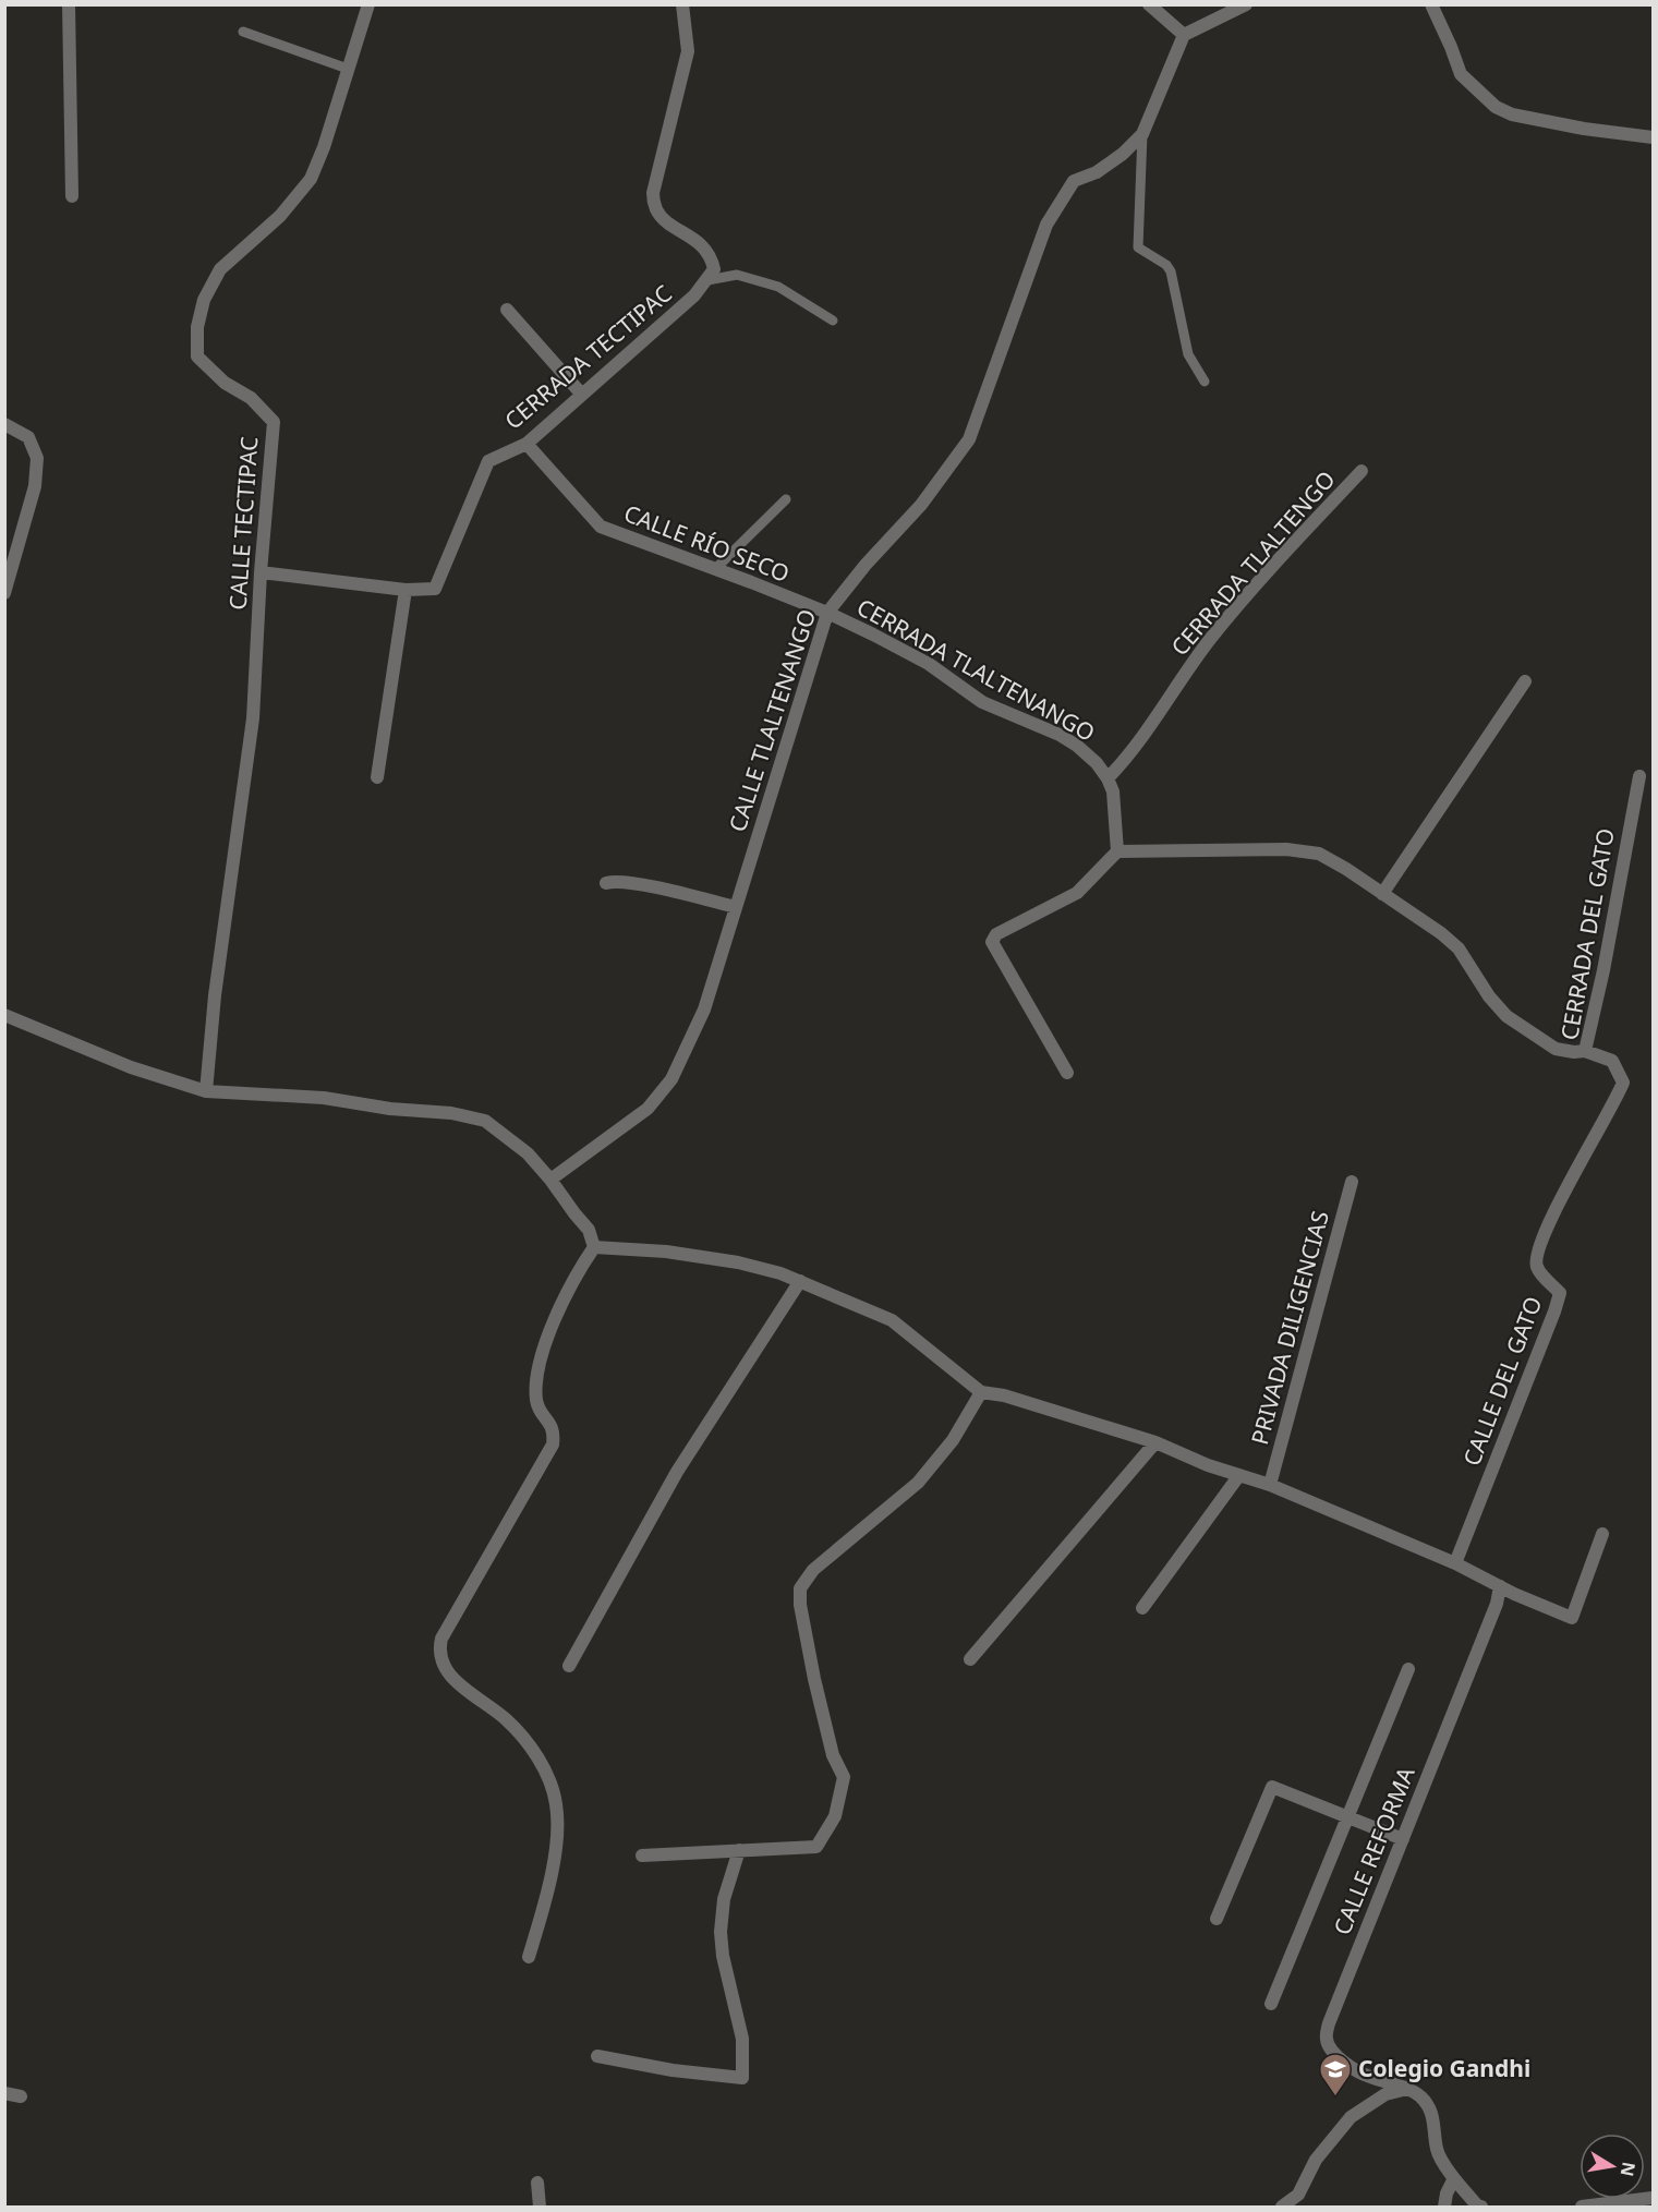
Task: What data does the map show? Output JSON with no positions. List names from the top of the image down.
{
  "streets": {
    "street": [
      "CERRADA TECTIPAC",
      "CALLE TECTIPAC",
      "CALLE RÍO SECO",
      "CERRADA TLALTENGO",
      "CERRADA TLALTENANGO",
      "CALLE TLALTENANGO",
      "CERRADA DEL GATO",
      "PRIVADA DILIGENCIAS",
      "CALLE DEL GATO",
      "CALLE REFORMA"
    ]
  },
  "crossings": [
    ["CERRADA TECTIPAC", "CALLE TECTIPAC"],
    ["CERRADA TECTIPAC", "CALLE RÍO SECO"],
    ["CALLE RÍO SECO", "CERRADA TLALTENANGO"],
    ["CALLE RÍO SECO", "CALLE TLALTENANGO"],
    ["CERRADA TLALTENGO", "CERRADA TLALTENANGO"],
    ["CERRADA TLALTENANGO", "CALLE TLALTENANGO"],
    ["CERRADA DEL GATO", "CALLE DEL GATO"]
  ],
  "places": {
    "school or university": ["Colegio Gandhi"]
  },
  "north": "right"
}
